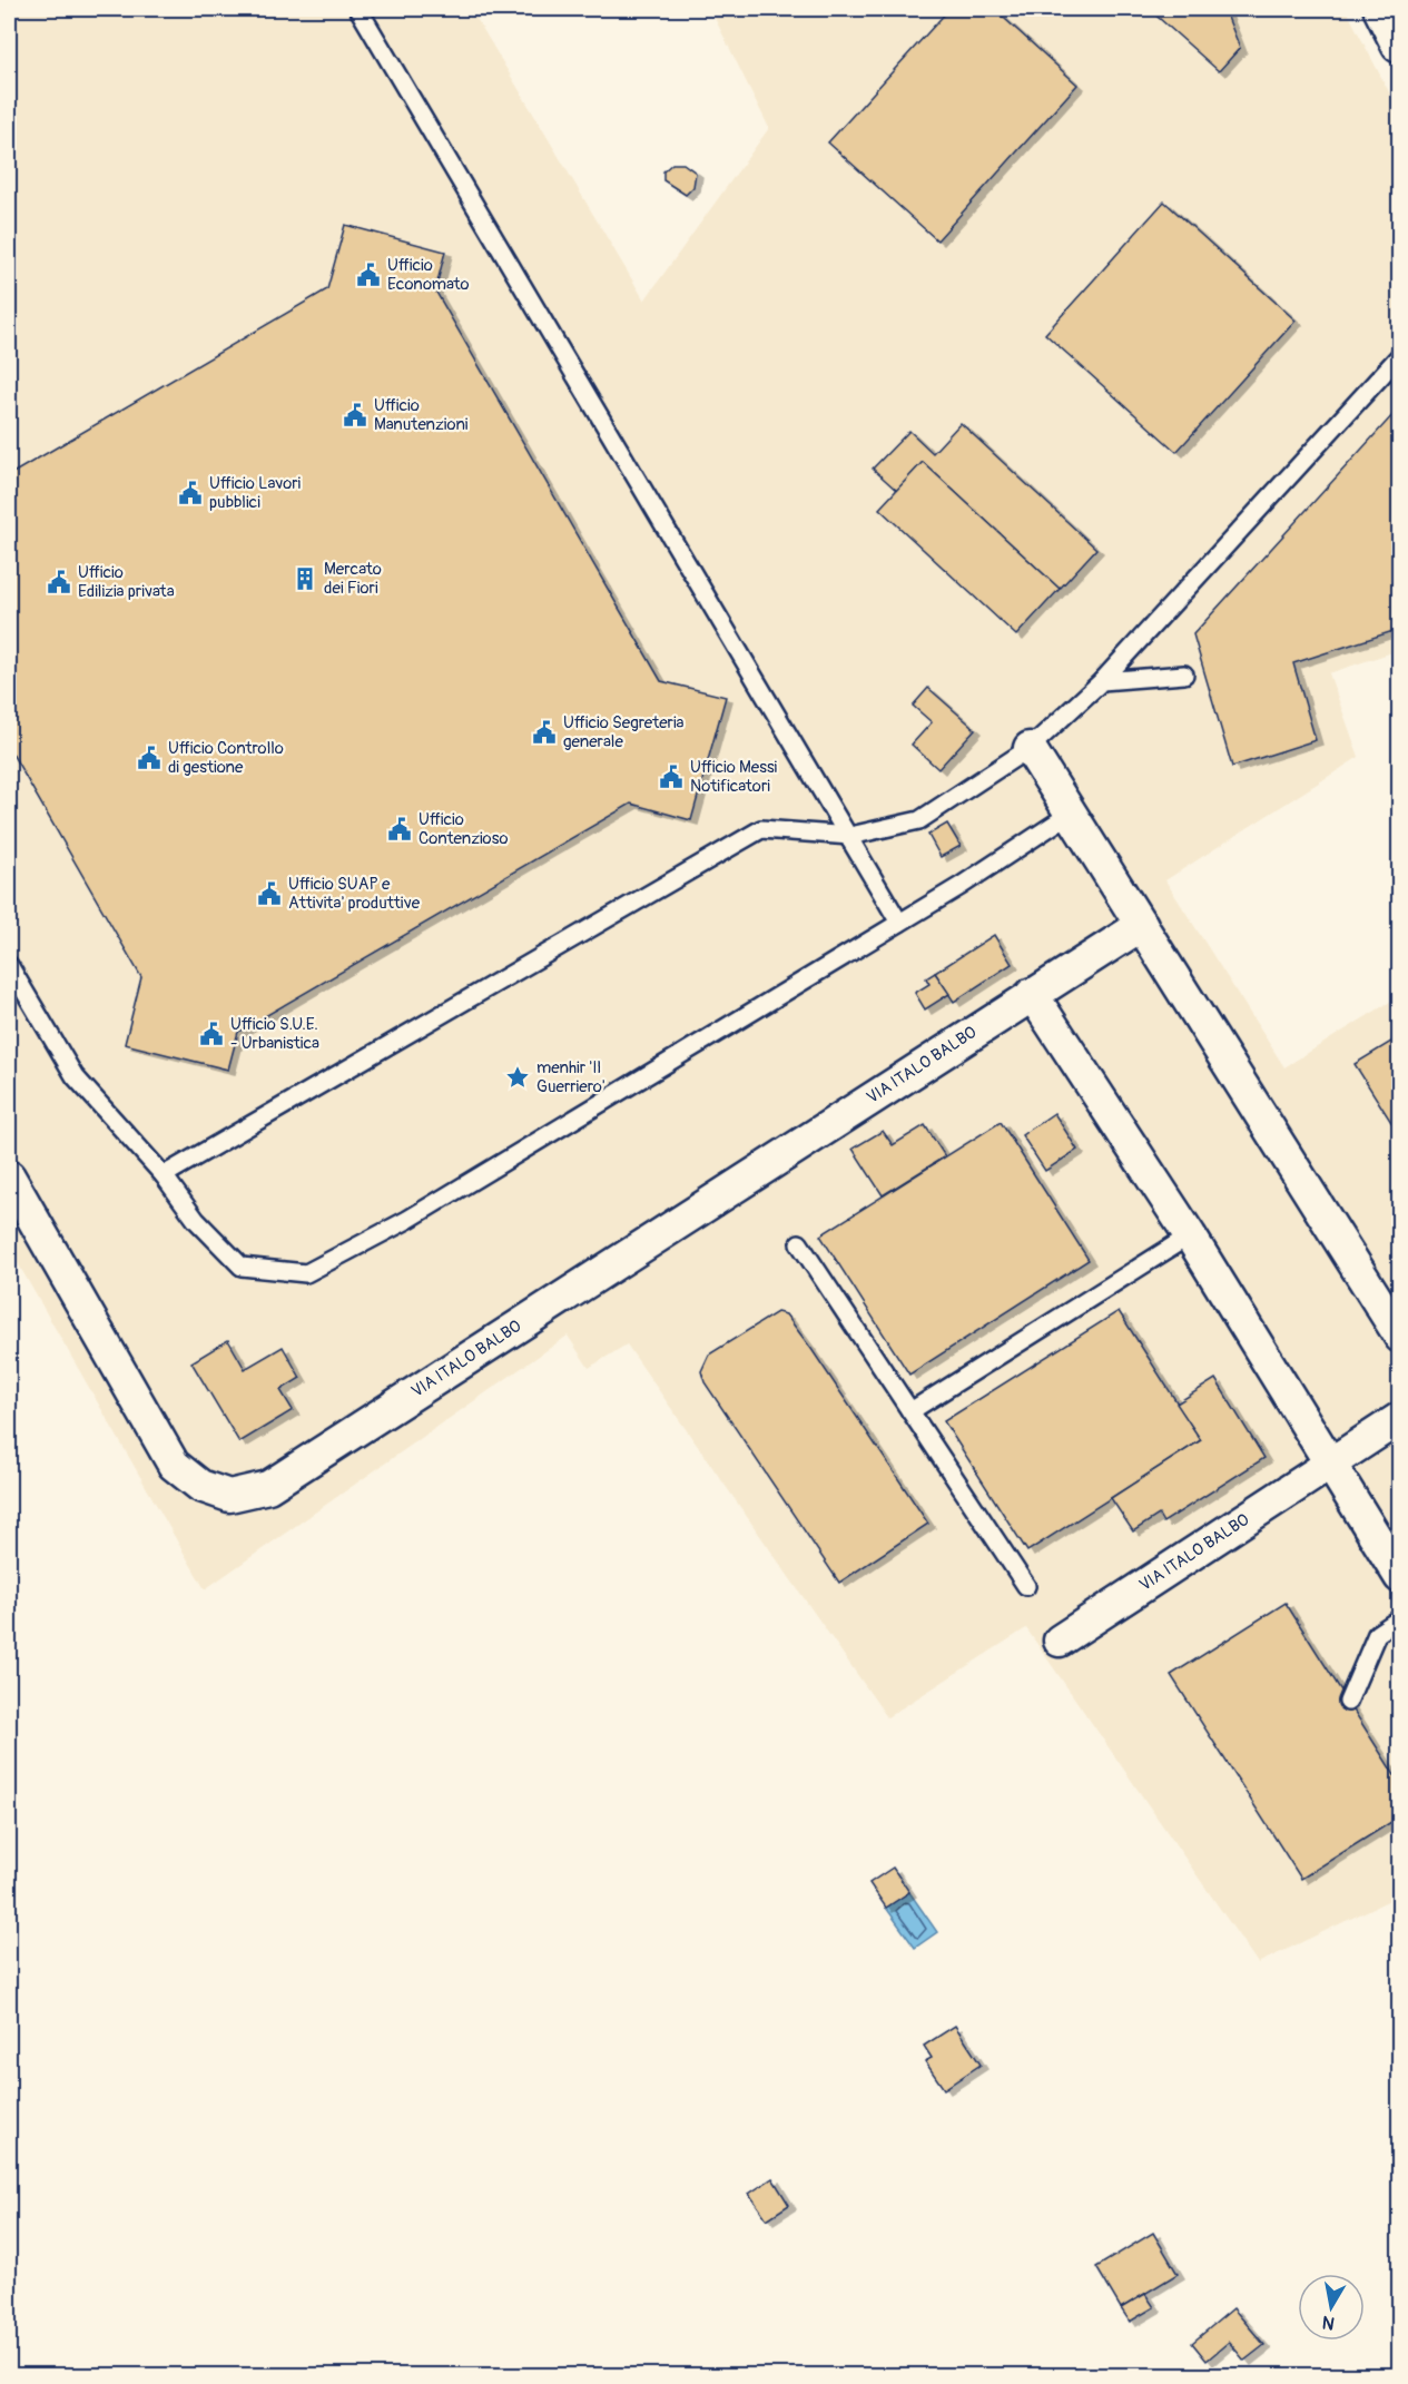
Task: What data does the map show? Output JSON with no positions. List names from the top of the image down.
{
  "streets": {
    "street": ["VIA ITALO BALBO"]
  },
  "places": {
    "public building": [
      "Ufficio Economato",
      "Ufficio Manutenzioni",
      "Ufficio Lavori pubblici",
      "Ufficio Edilizia privata",
      "Ufficio Segreteria generale",
      "Ufficio Controllo di gestione",
      "Ufficio Messi Notificatori",
      "Ufficio Contenzioso",
      "Ufficio SUAP e Attivita' produttive",
      "Ufficio S.U.E. - Urbanistica"
    ],
    "building": ["Mercato dei Fiori"],
    "place": ["menhir 'Il Guerriero'"]
  },
  "north": "bottom"
}
